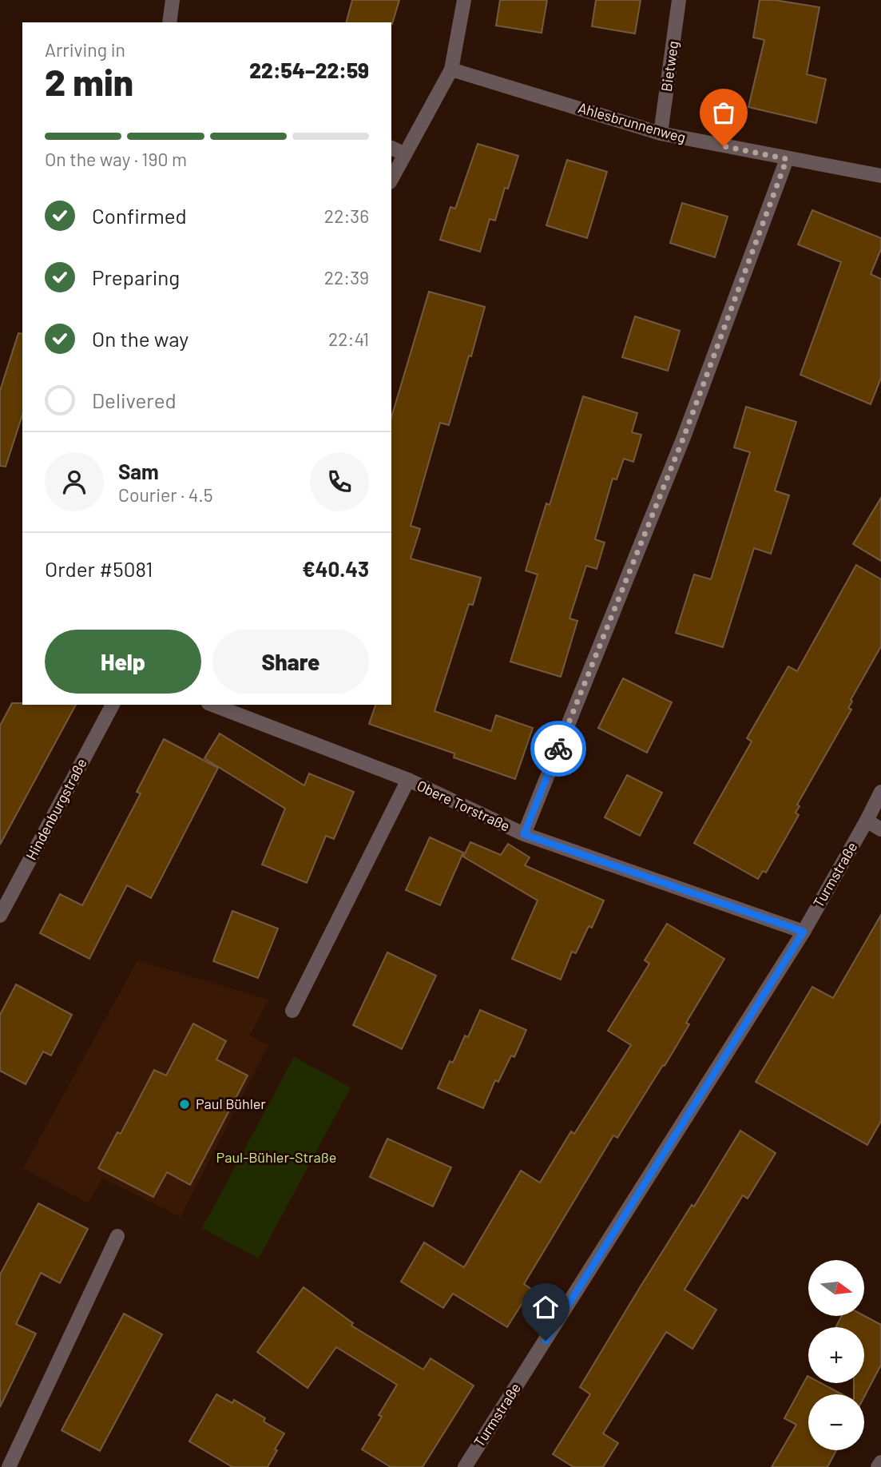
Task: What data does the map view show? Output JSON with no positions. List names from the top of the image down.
{
  "streets": {
    "street": [
      "Bietweg",
      "Ahlesbrunnenweg",
      "Obere Torstraße",
      "Hindenburgstraße",
      "Turmstraße"
    ]
  },
  "crossings": [
    ["Bietweg", "Ahlesbrunnenweg"],
    ["Obere Torstraße", "Turmstraße"]
  ],
  "parks": ["Paul-Bühler-Straße"],
  "places": ["Paul Bühler"],
  "north": "right",
  "page": {
    "heading": ["2 min", "Arriving in", "22:54–22:59"],
    "panel": [
      "Sam",
      "Courier · 4.5",
      "Order #5081",
      "€40.43"
    ],
    "bar": "On the way · 190 m",
    "list": [
      ["Confirmed", "22:36"],
      ["Preparing", "22:39"],
      ["On the way", "22:41"],
      "Delivered"
    ],
    "buttons": ["Help", "Share"],
    "map_buttons": ["+", "−"]
  }
}
